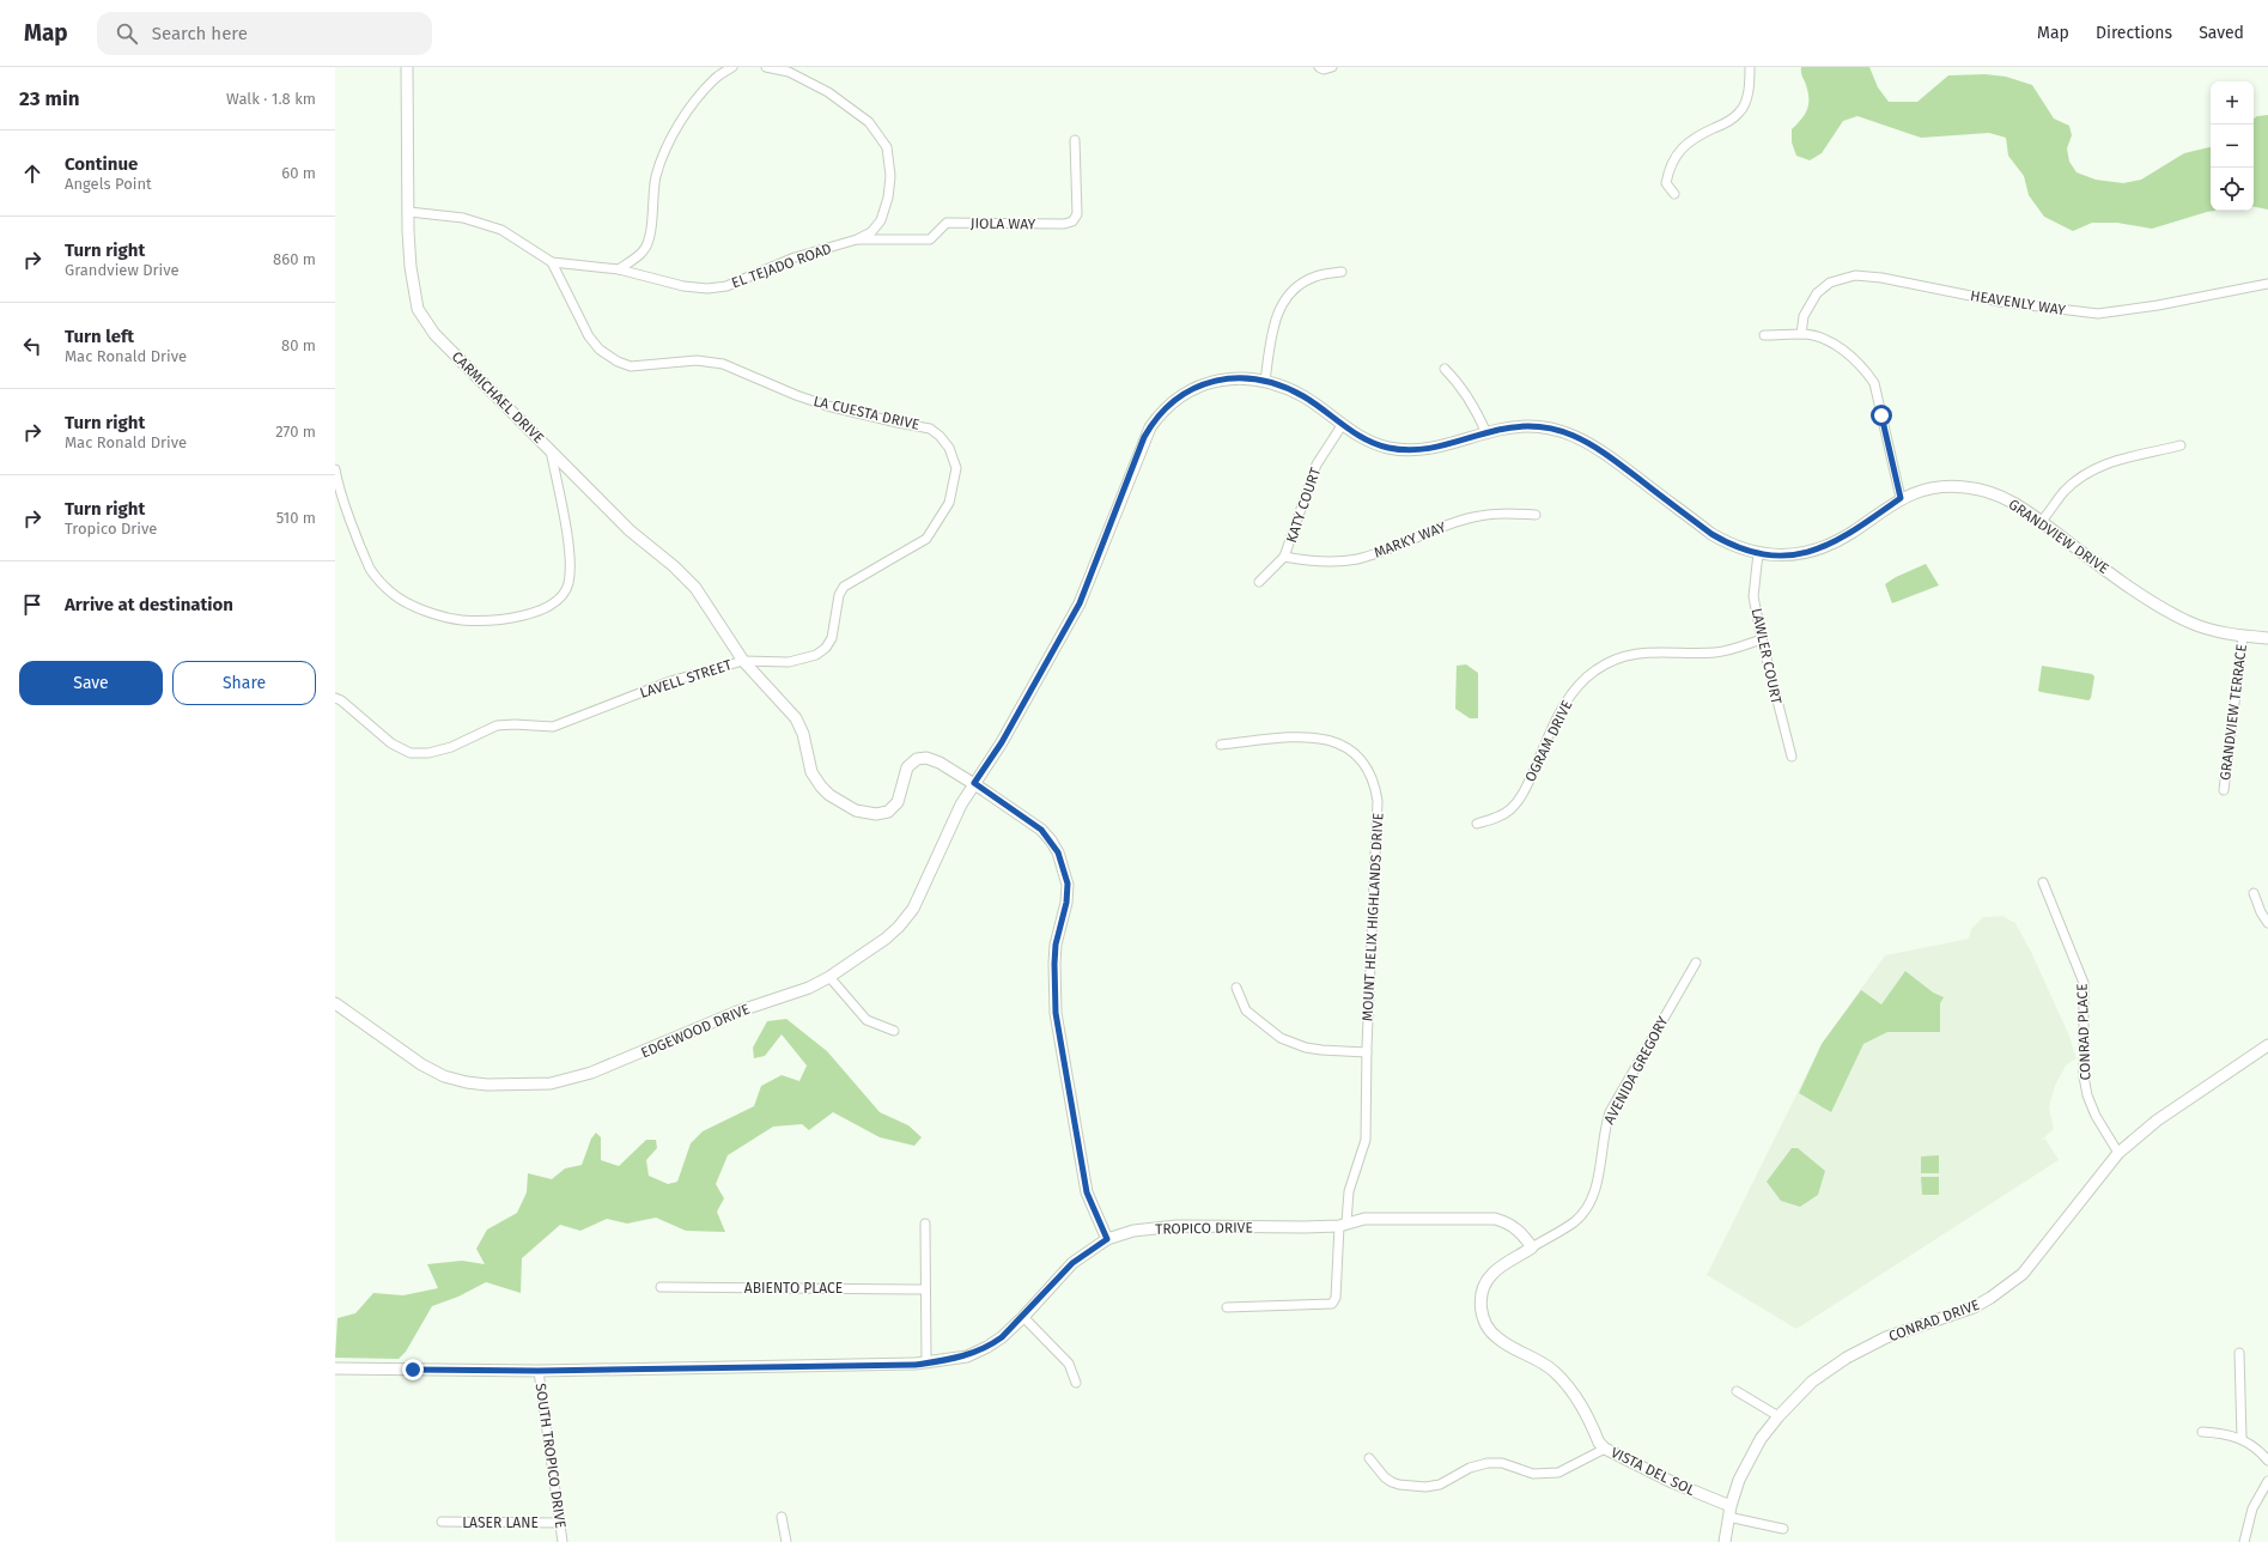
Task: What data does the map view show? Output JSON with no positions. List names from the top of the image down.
{
  "streets": {
    "street": [
      "JIOLA WAY",
      "EL TEJADO ROAD",
      "HEAVENLY WAY",
      "CARMICHAEL DRIVE",
      "LA CUESTA DRIVE",
      "KATY COURT",
      "GRANDVIEW DRIVE",
      "MARKY WAY",
      "LAWLER COURT",
      "LAVELL STREET",
      "GRANDVIEW TERRACE",
      "OGRAM DRIVE",
      "MOUNT HELIX HIGHLANDS DRIVE",
      "EDGEWOOD DRIVE",
      "CONRAD PLACE",
      "AVENIDA GREGORY",
      "TROPICO DRIVE",
      "ABIENTO PLACE",
      "CONRAD DRIVE",
      "SOUTH TROPICO DRIVE",
      "VISTA DEL SOL",
      "LASER LANE"
    ]
  },
  "crossings": [
    ["JIOLA WAY", "EL TEJADO ROAD"],
    ["EL TEJADO ROAD", "CARMICHAEL DRIVE"],
    ["EL TEJADO ROAD", "LA CUESTA DRIVE"],
    ["CARMICHAEL DRIVE", "LA CUESTA DRIVE"],
    ["CARMICHAEL DRIVE", "LAVELL STREET"],
    ["LA CUESTA DRIVE", "LAVELL STREET"],
    ["KATY COURT", "GRANDVIEW DRIVE"],
    ["KATY COURT", "MARKY WAY"],
    ["GRANDVIEW DRIVE", "LAWLER COURT"],
    ["GRANDVIEW DRIVE", "LAVELL STREET"],
    ["GRANDVIEW DRIVE", "GRANDVIEW TERRACE"],
    ["GRANDVIEW DRIVE", "EDGEWOOD DRIVE"],
    ["LAWLER COURT", "OGRAM DRIVE"],
    ["LAVELL STREET", "EDGEWOOD DRIVE"],
    ["MOUNT HELIX HIGHLANDS DRIVE", "TROPICO DRIVE"],
    ["CONRAD PLACE", "CONRAD DRIVE"],
    ["AVENIDA GREGORY", "TROPICO DRIVE"],
    ["AVENIDA GREGORY", "VISTA DEL SOL"],
    ["TROPICO DRIVE", "SOUTH TROPICO DRIVE"],
    ["CONRAD DRIVE", "VISTA DEL SOL"],
    ["SOUTH TROPICO DRIVE", "LASER LANE"]
  ],
  "page": {
    "header": "Map",
    "search": "Search here",
    "nav": ["Map", "Directions", "Saved"],
    "heading": ["23 min", "Walk · 1.8 km"],
    "map_buttons": ["+", "−"],
    "list": [
      ["Continue", "Angels Point", "60 m"],
      ["Turn right", "Grandview Drive", "860 m"],
      ["Turn left", "Mac Ronald Drive", "80 m"],
      ["Turn right", "Mac Ronald Drive", "270 m"],
      ["Turn right", "Tropico Drive", "510 m"],
      "Arrive at destination"
    ],
    "buttons": ["Save", "Share"]
  }
}
